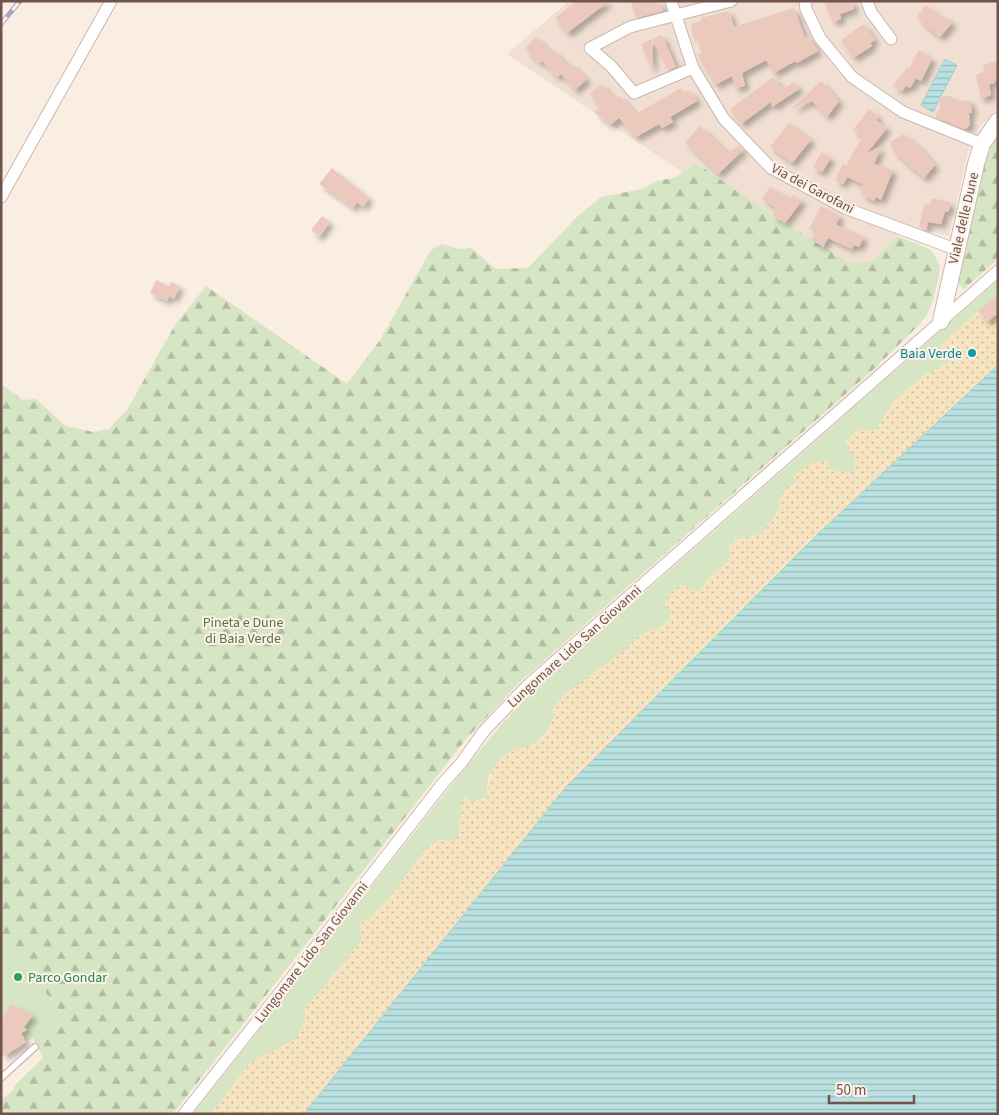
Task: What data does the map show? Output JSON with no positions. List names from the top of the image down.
{
  "streets": {
    "street": ["Via dei Garofani", "Viale delle Dune", "Lungomare Lido San Giovanni"]
  },
  "crossings": [
    ["Via dei Garofani", "Viale delle Dune"],
    ["Viale delle Dune", "Lungomare Lido San Giovanni"]
  ],
  "parks": ["Pineta e Dune di Baia Verde"],
  "places": ["Baia Verde", "Parco Gondar"],
  "scale_bar": "50 m"
}
